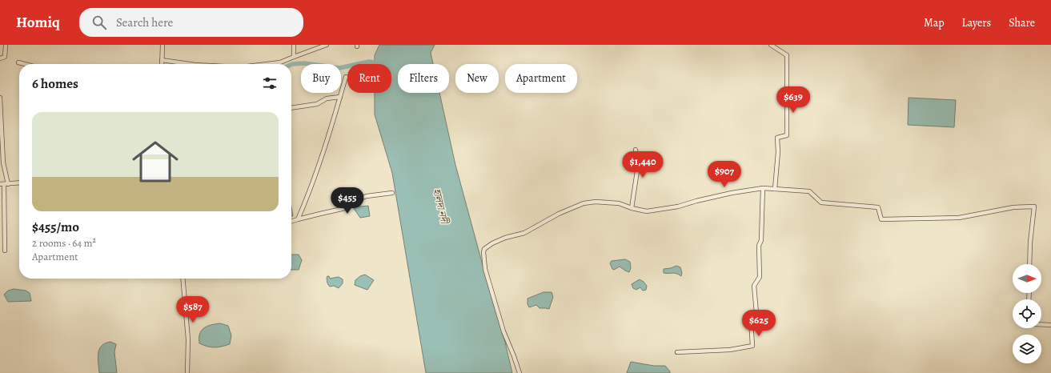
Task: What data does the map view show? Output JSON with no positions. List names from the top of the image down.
{
  "water": ["হালদা নদী"],
  "north": "right",
  "page": {
    "header": "Homiq",
    "search": "Search here",
    "nav": ["Map", "Layers", "Share"],
    "chip": [
      "Buy",
      "Rent",
      "Filters",
      "New",
      "Apartment"
    ],
    "heading": "6 homes",
    "price": [
      "$639",
      "$1,440",
      "$907",
      "$455",
      "$587",
      "$625"
    ],
    "list": [
      {
        "name": "$455/mo",
        "note": "2 rooms · 64 m² · Apartment"
      }
    ]
  }
}
